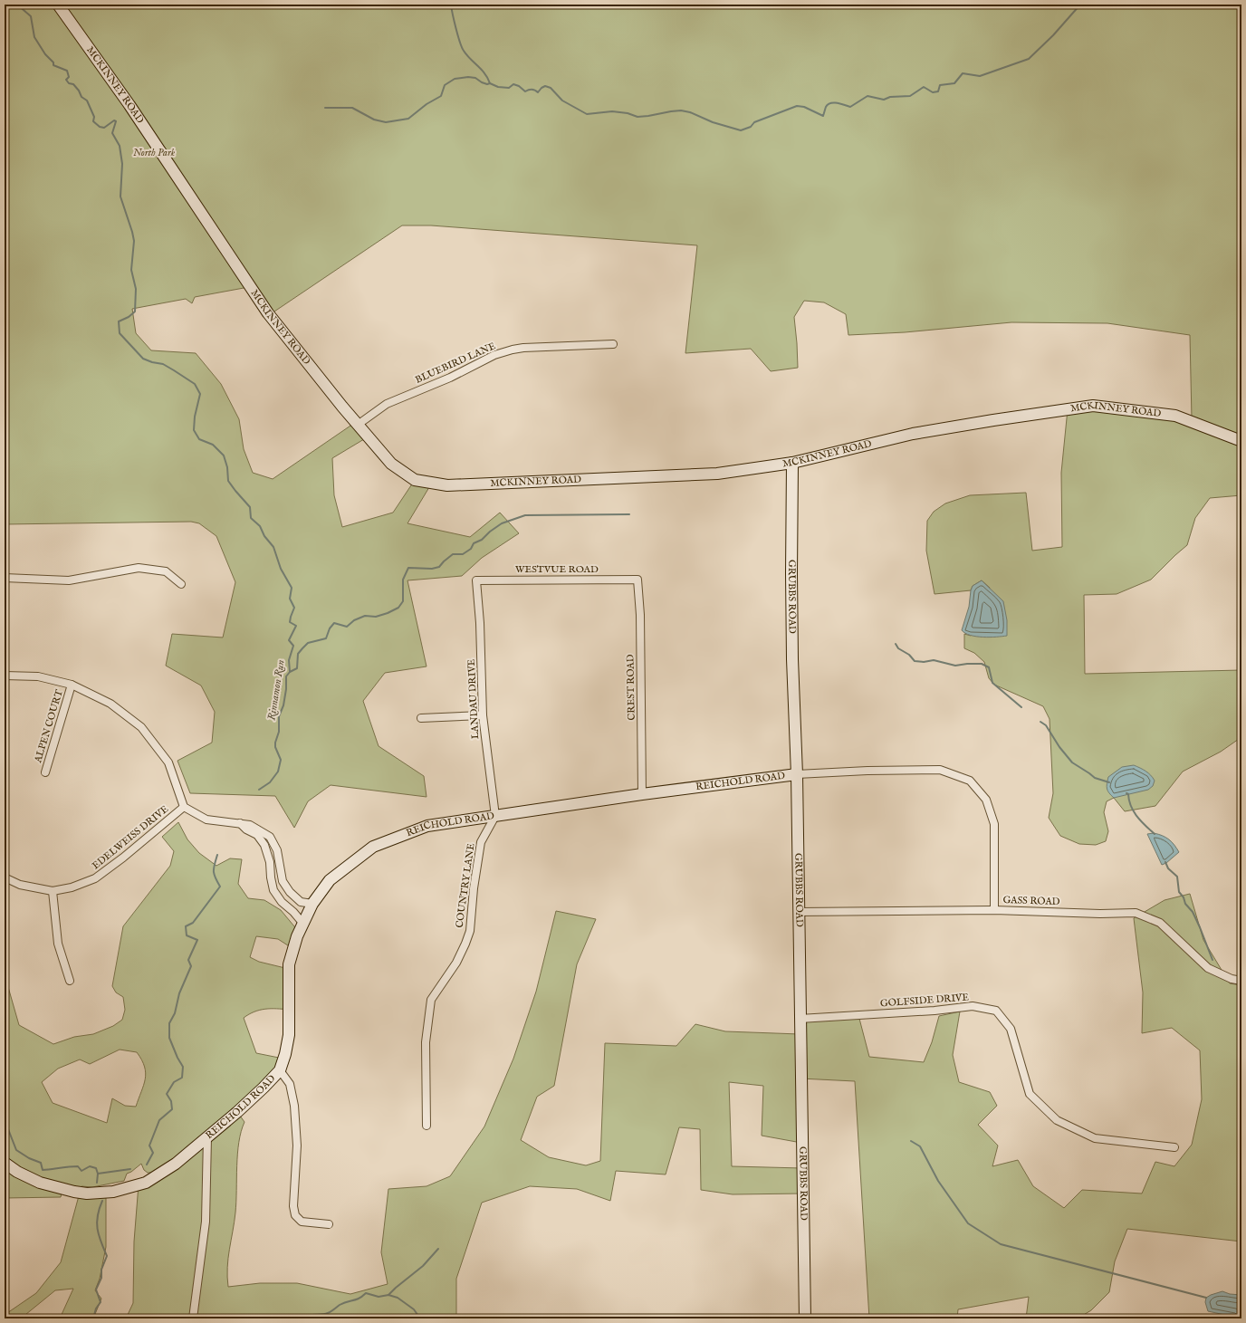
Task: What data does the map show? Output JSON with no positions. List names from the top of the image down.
{
  "streets": {
    "street": [
      "MCKINNEY ROAD",
      "BLUEBIRD LANE",
      "WESTVUE ROAD",
      "GRUBBS ROAD",
      "CREST ROAD",
      "LANDAU DRIVE",
      "ALPEN COURT",
      "REICHOLD ROAD",
      "EDELWEISS DRIVE",
      "COUNTRY LANE",
      "GASS ROAD",
      "GOLFSIDE DRIVE"
    ]
  },
  "crossings": [
    ["MCKINNEY ROAD", "BLUEBIRD LANE"],
    ["MCKINNEY ROAD", "GRUBBS ROAD"],
    ["WESTVUE ROAD", "CREST ROAD"],
    ["WESTVUE ROAD", "LANDAU DRIVE"],
    ["GRUBBS ROAD", "REICHOLD ROAD"],
    ["GRUBBS ROAD", "GASS ROAD"],
    ["GRUBBS ROAD", "GOLFSIDE DRIVE"],
    ["CREST ROAD", "REICHOLD ROAD"],
    ["LANDAU DRIVE", "REICHOLD ROAD"],
    ["LANDAU DRIVE", "COUNTRY LANE"],
    ["REICHOLD ROAD", "COUNTRY LANE"],
    ["REICHOLD ROAD", "GASS ROAD"]
  ],
  "water": ["Rinnamon Run"],
  "parks": ["North Park"]
}
